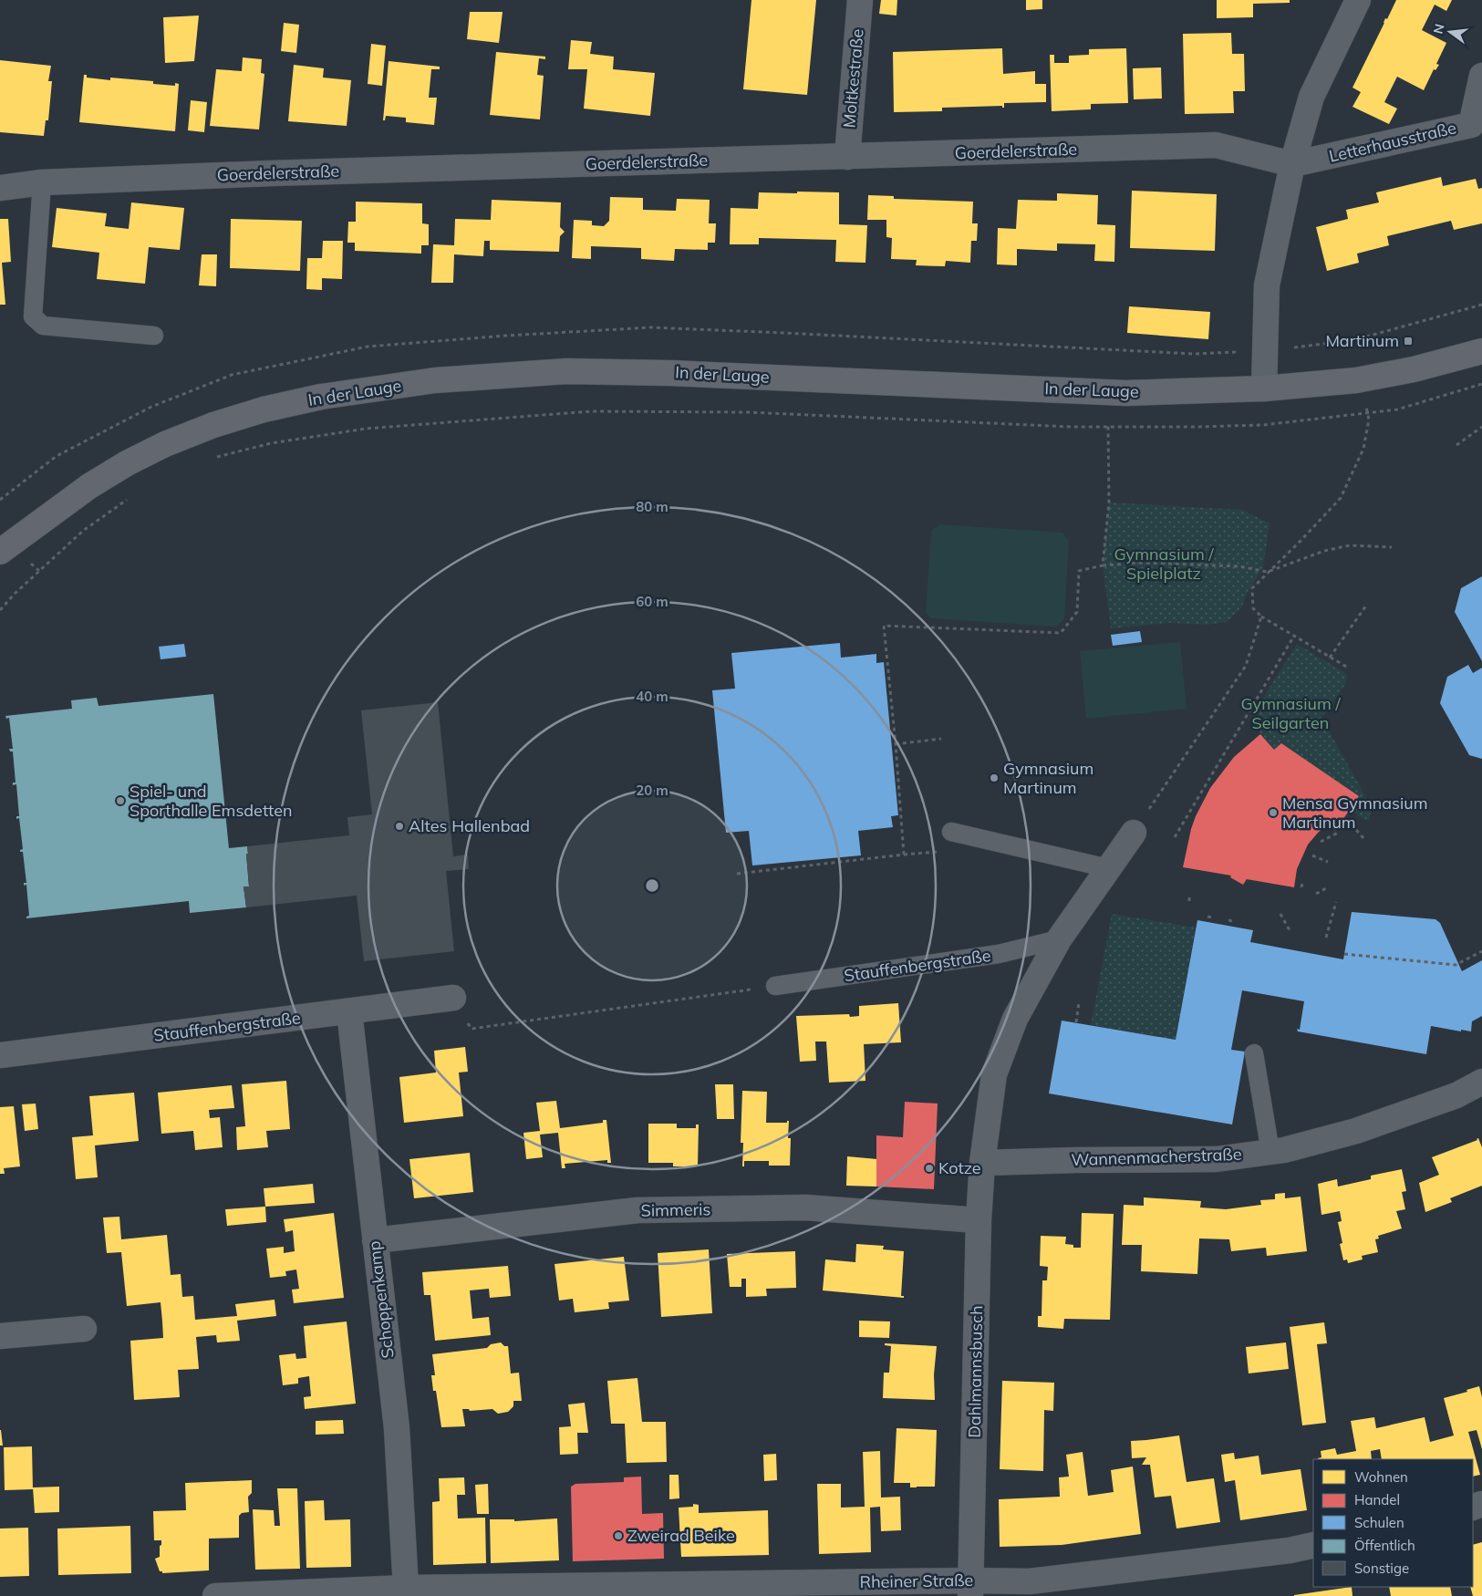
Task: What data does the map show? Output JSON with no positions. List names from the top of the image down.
{
  "streets": {
    "street": [
      "Moltkestraße",
      "Letterhausstraße",
      "Goerdelerstraße",
      "In der Lauge",
      "Stauffenbergstraße",
      "Wannenmacherstraße",
      "Simmeris",
      "Schoppenkamp",
      "Dahlmannsbusch",
      "Rheiner Straße"
    ]
  },
  "crossings": [
    ["Moltkestraße", "Goerdelerstraße"],
    ["Letterhausstraße", "Goerdelerstraße"],
    ["Stauffenbergstraße", "Schoppenkamp"],
    ["Wannenmacherstraße", "Dahlmannsbusch"],
    ["Simmeris", "Schoppenkamp"],
    ["Simmeris", "Dahlmannsbusch"],
    ["Schoppenkamp", "Rheiner Straße"],
    ["Dahlmannsbusch", "Rheiner Straße"]
  ],
  "parks": ["Gymnasium / Spielplatz", "Gymnasium / Seilgarten"],
  "places": {
    "transit": ["Martinum"],
    "other": [
      "Gymnasium Martinum",
      "Spiel- und Sporthalle Emsdetten",
      "Mensa Gymnasium Martinum",
      "Altes Hallenbad",
      "Kotze",
      "Zweirad Beike"
    ]
  },
  "legend": [
    "Wohnen",
    "Handel",
    "Schulen",
    "Öffentlich",
    "Sonstige"
  ],
  "north": "left",
  "rings": [
    "80 m",
    "60 m",
    "40 m",
    "20 m"
  ]
}
